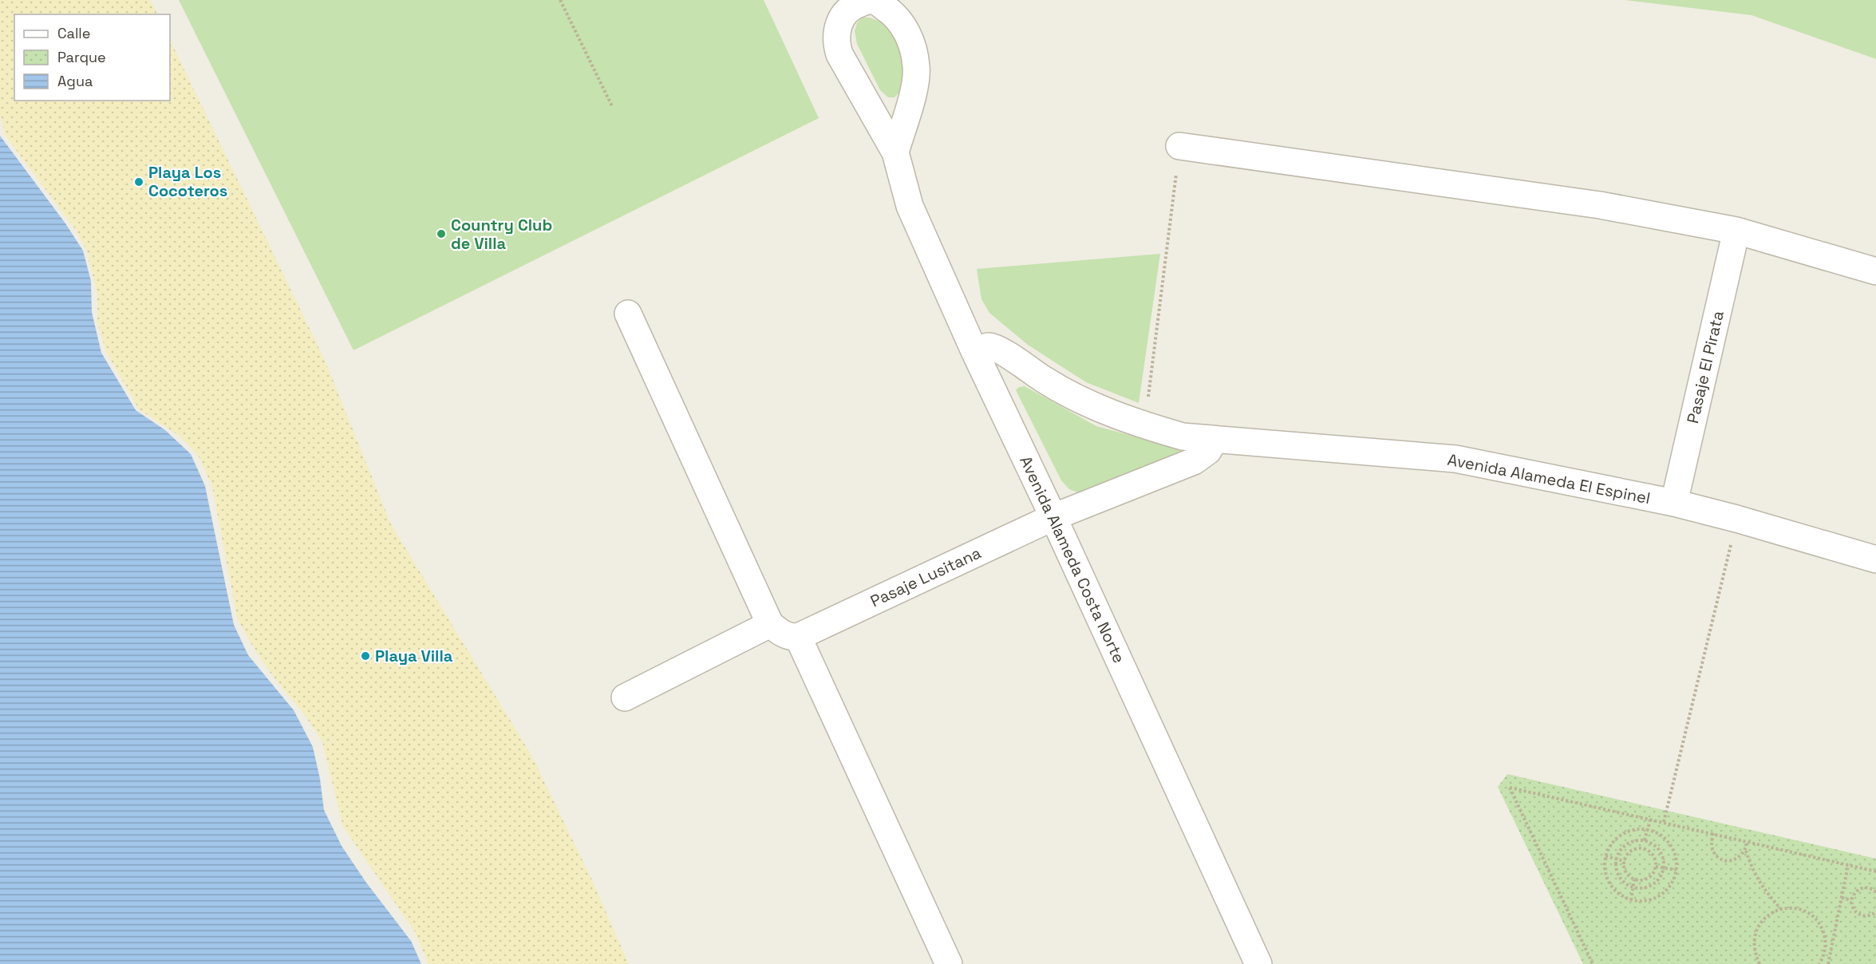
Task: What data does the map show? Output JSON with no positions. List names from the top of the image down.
{
  "streets": {
    "street": [
      "Pasaje El Pirata",
      "Avenida Alameda El Espinel",
      "Avenida Alameda Costa Norte",
      "Pasaje Lusitana"
    ]
  },
  "crossings": [
    ["Pasaje El Pirata", "Avenida Alameda El Espinel"],
    ["Avenida Alameda El Espinel", "Avenida Alameda Costa Norte"],
    ["Avenida Alameda Costa Norte", "Pasaje Lusitana"]
  ],
  "places": ["Playa Los Cocoteros", "Country Club de Villa", "Playa Villa"],
  "legend": ["Calle", "Parque", "Agua"]
}
